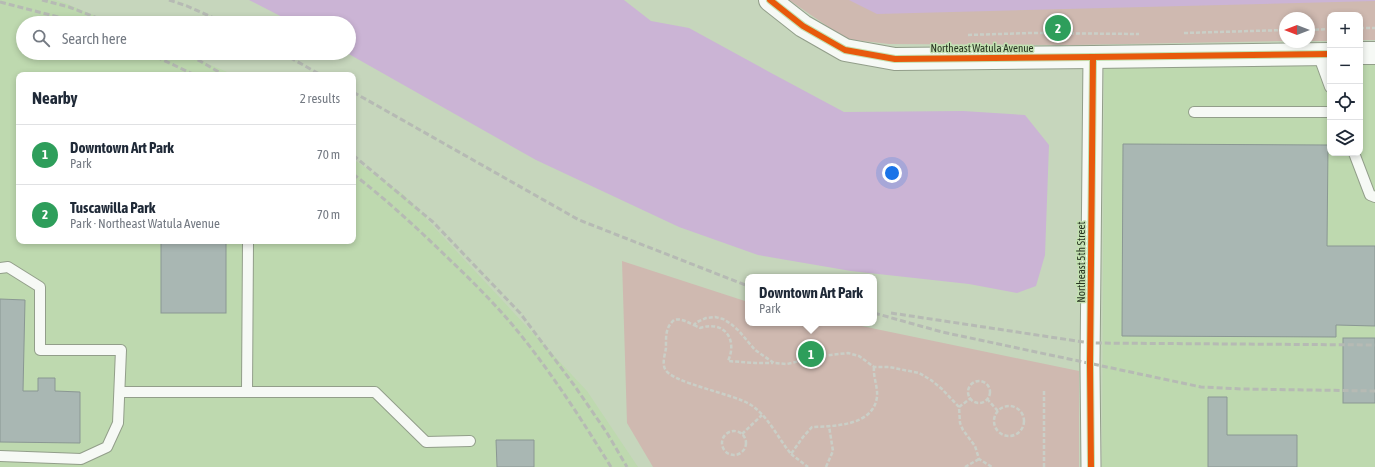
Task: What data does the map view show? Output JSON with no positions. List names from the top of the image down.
{
  "streets": {
    "street": ["Northeast Watula Avenue", "Northeast 5th Street"]
  },
  "crossings": [
    ["Northeast Watula Avenue", "Northeast 5th Street"]
  ],
  "north": "left",
  "page": {
    "map_buttons": ["+", "−"],
    "pins": ["2", "1"],
    "search": "Search here",
    "heading": ["Nearby", "2 results"],
    "list": [
      {
        "mark": "1",
        "name": "Downtown Art Park",
        "note": "Park",
        "value": "70 m"
      },
      {
        "mark": "2",
        "name": "Tuscawilla Park",
        "note": "Park · Northeast Watula Avenue",
        "value": "70 m"
      }
    ],
    "popup": ["Downtown Art Park", "Park"]
  }
}
